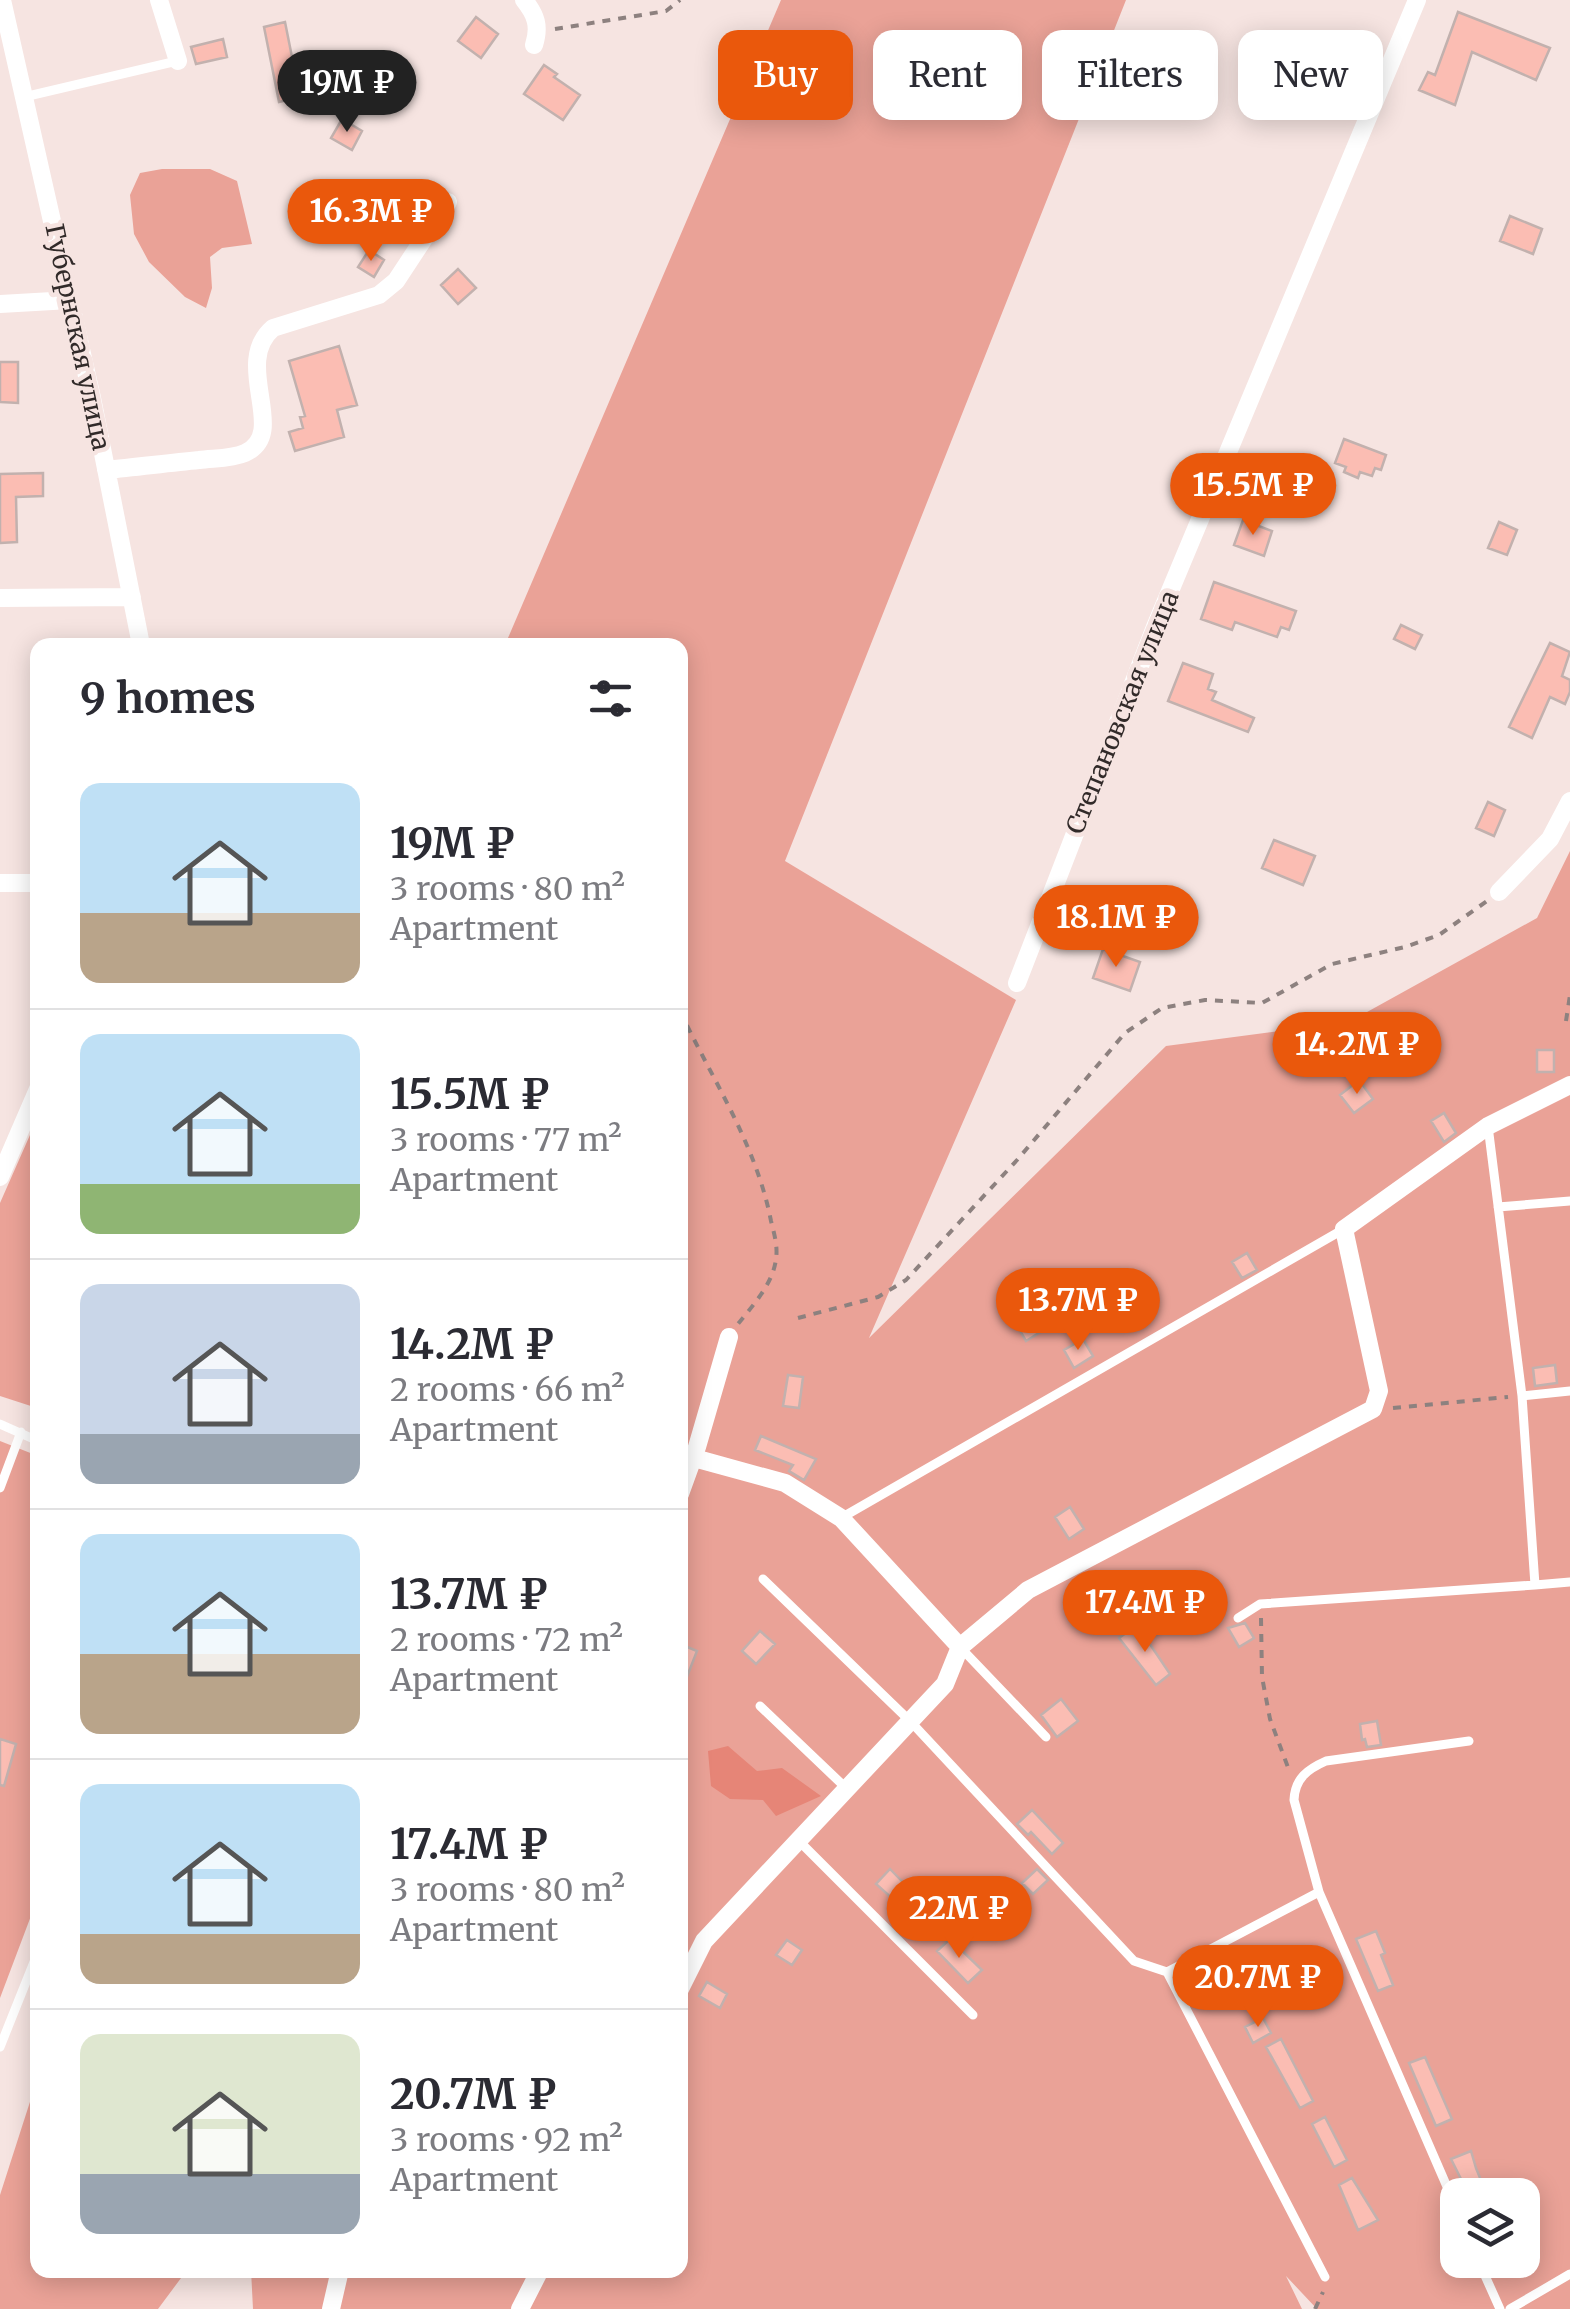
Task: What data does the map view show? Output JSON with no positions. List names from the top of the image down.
{
  "streets": {
    "street": ["Губернская улица", "Степановская улица"]
  },
  "page": {
    "chip": [
      "Buy",
      "Rent",
      "Filters",
      "New"
    ],
    "price": [
      "19M ₽",
      "16.3M ₽",
      "15.5M ₽",
      "18.1M ₽",
      "14.2M ₽",
      "13.7M ₽",
      "17.4M ₽",
      "22M ₽",
      "20.7M ₽"
    ],
    "heading": "9 homes",
    "list": [
      {
        "name": "19M ₽",
        "note": "3 rooms · 80 m² · Apartment"
      },
      {
        "name": "15.5M ₽",
        "note": "3 rooms · 77 m² · Apartment"
      },
      {
        "name": "14.2M ₽",
        "note": "2 rooms · 66 m² · Apartment"
      },
      {
        "name": "13.7M ₽",
        "note": "2 rooms · 72 m² · Apartment"
      },
      {
        "name": "17.4M ₽",
        "note": "3 rooms · 80 m² · Apartment"
      },
      {
        "name": "20.7M ₽",
        "note": "3 rooms · 92 m² · Apartment"
      }
    ]
  }
}
